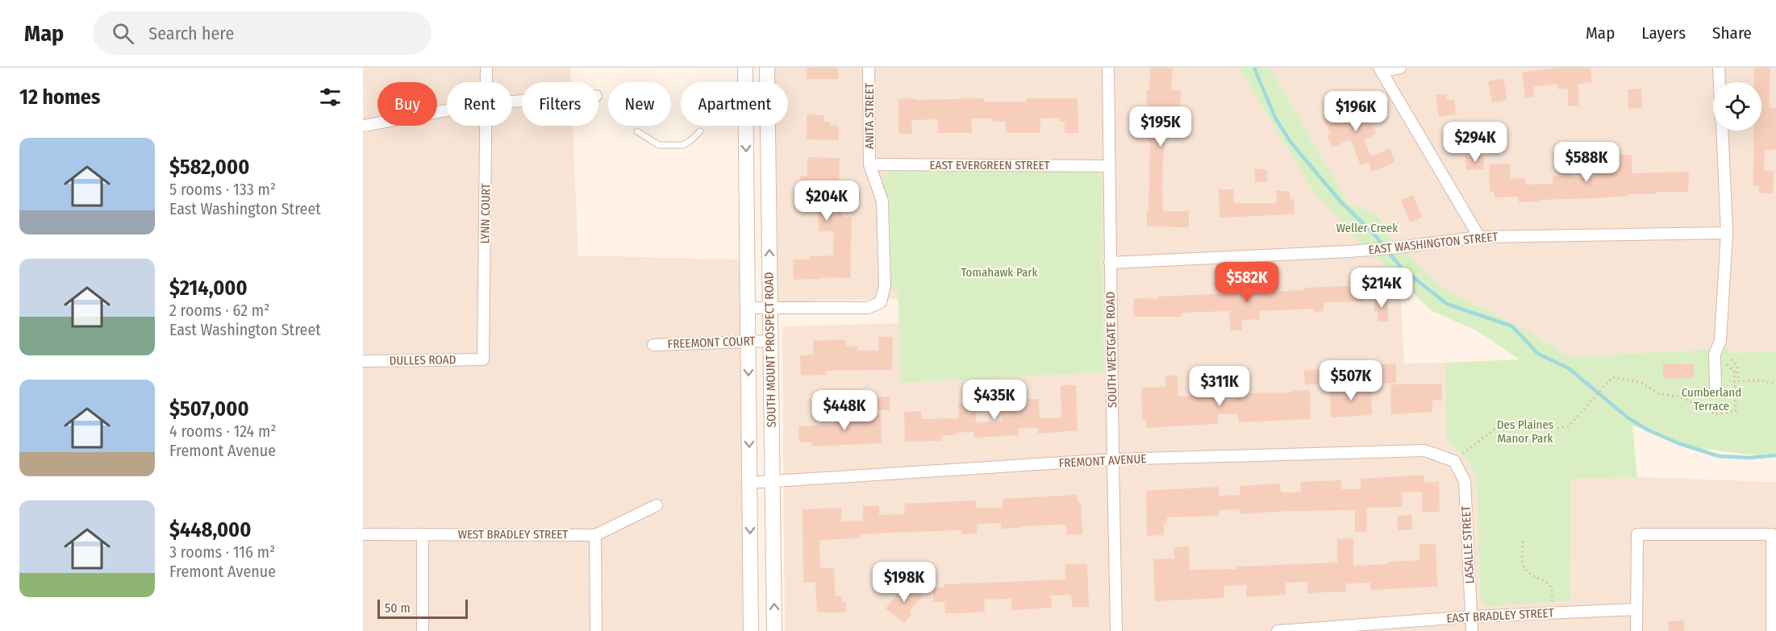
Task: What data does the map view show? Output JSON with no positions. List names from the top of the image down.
{
  "streets": {
    "main road": ["SOUTH MOUNT PROSPECT ROAD"],
    "street": [
      "ANITA STREET",
      "EAST EVERGREEN STREET",
      "LYNN COURT",
      "EAST WASHINGTON STREET",
      "FREEMONT COURT",
      "SOUTH WESTGATE ROAD",
      "DULLES ROAD",
      "FREMONT AVENUE",
      "WEST BRADLEY STREET",
      "LASALLE STREET",
      "EAST BRADLEY STREET"
    ]
  },
  "crossings": [
    ["ANITA STREET", "EAST EVERGREEN STREET"],
    ["ANITA STREET", "SOUTH MOUNT PROSPECT ROAD"],
    ["EAST EVERGREEN STREET", "SOUTH WESTGATE ROAD"],
    ["LYNN COURT", "DULLES ROAD"],
    ["EAST WASHINGTON STREET", "SOUTH WESTGATE ROAD"],
    ["FREEMONT COURT", "SOUTH MOUNT PROSPECT ROAD"],
    ["SOUTH MOUNT PROSPECT ROAD", "FREMONT AVENUE"],
    ["SOUTH WESTGATE ROAD", "FREMONT AVENUE"],
    ["FREMONT AVENUE", "LASALLE STREET"],
    ["LASALLE STREET", "EAST BRADLEY STREET"]
  ],
  "parks": [
    "Weller Creek",
    "Tomahawk Park",
    "Cumberland Terrace",
    "Des Plaines Manor Park"
  ],
  "scale_bar": "50 m",
  "page": {
    "header": "Map",
    "search": "Search here",
    "nav": ["Map", "Layers", "Share"],
    "heading": "12 homes",
    "chip": [
      "Buy",
      "Rent",
      "Filters",
      "New",
      "Apartment"
    ],
    "price": [
      "$196K",
      "$195K",
      "$294K",
      "$588K",
      "$204K",
      "$582K",
      "$214K",
      "$507K",
      "$311K",
      "$435K",
      "$448K",
      "$198K"
    ],
    "list": [
      {
        "name": "$582,000",
        "note": "5 rooms · 133 m² · East Washington Street"
      },
      {
        "name": "$214,000",
        "note": "2 rooms · 62 m² · East Washington Street"
      },
      {
        "name": "$507,000",
        "note": "4 rooms · 124 m² · Fremont Avenue"
      },
      {
        "name": "$448,000",
        "note": "3 rooms · 116 m² · Fremont Avenue"
      }
    ],
    "scale": "50 m"
  }
}
